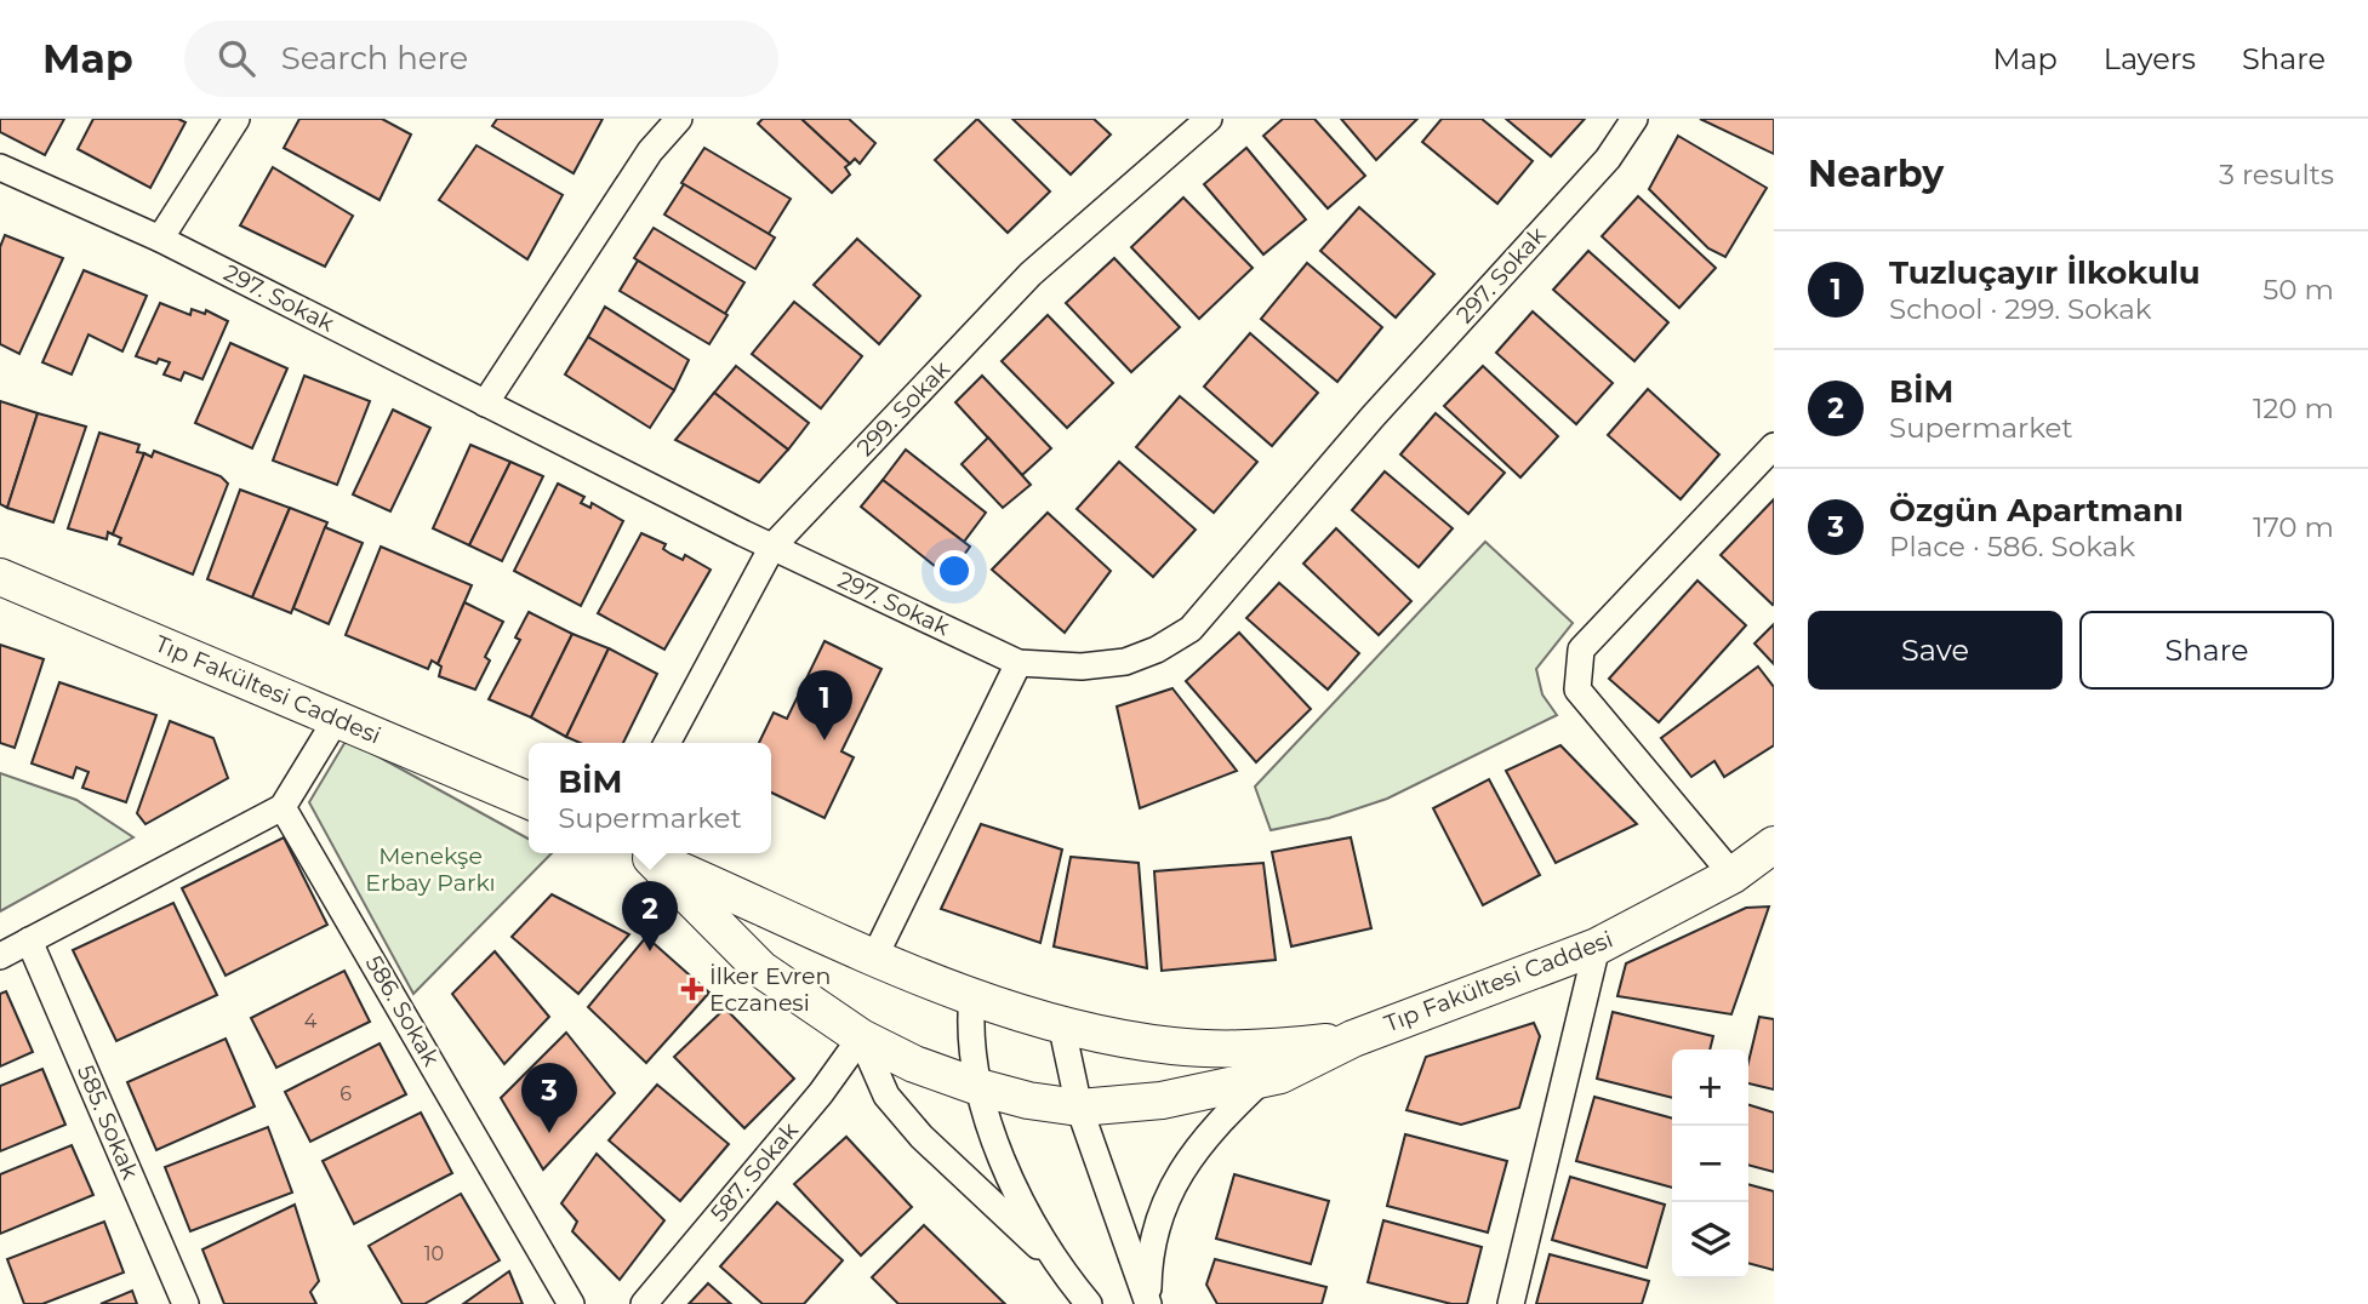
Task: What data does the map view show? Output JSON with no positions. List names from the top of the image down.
{
  "streets": {
    "main road": ["Tıp Fakültesi Caddesi"],
    "street": [
      "297. Sokak",
      "299. Sokak",
      "586. Sokak",
      "585. Sokak",
      "587. Sokak"
    ]
  },
  "crossings": [
    ["297. Sokak", "299. Sokak"]
  ],
  "parks": ["Menekşe Erbay Parkı"],
  "places": {
    "health": ["İlker Evren Eczanesi"]
  },
  "house_numbers": ["4", "6", "10"],
  "page": {
    "header": "Map",
    "search": "Search here",
    "nav": ["Map", "Layers", "Share"],
    "heading": ["Nearby", "3 results"],
    "list": [
      {
        "mark": "1",
        "name": "Tuzluçayır İlkokulu",
        "note": "School · 299. Sokak",
        "value": "50 m"
      },
      {
        "mark": "2",
        "name": "BİM",
        "note": "Supermarket",
        "value": "120 m"
      },
      {
        "mark": "3",
        "name": "Özgün Apartmanı",
        "note": "Place · 586. Sokak",
        "value": "170 m"
      }
    ],
    "buttons": ["Save", "Share"],
    "pins": ["1", "2", "3"],
    "popup": ["BİM", "Supermarket"],
    "map_buttons": ["+", "−"]
  }
}
